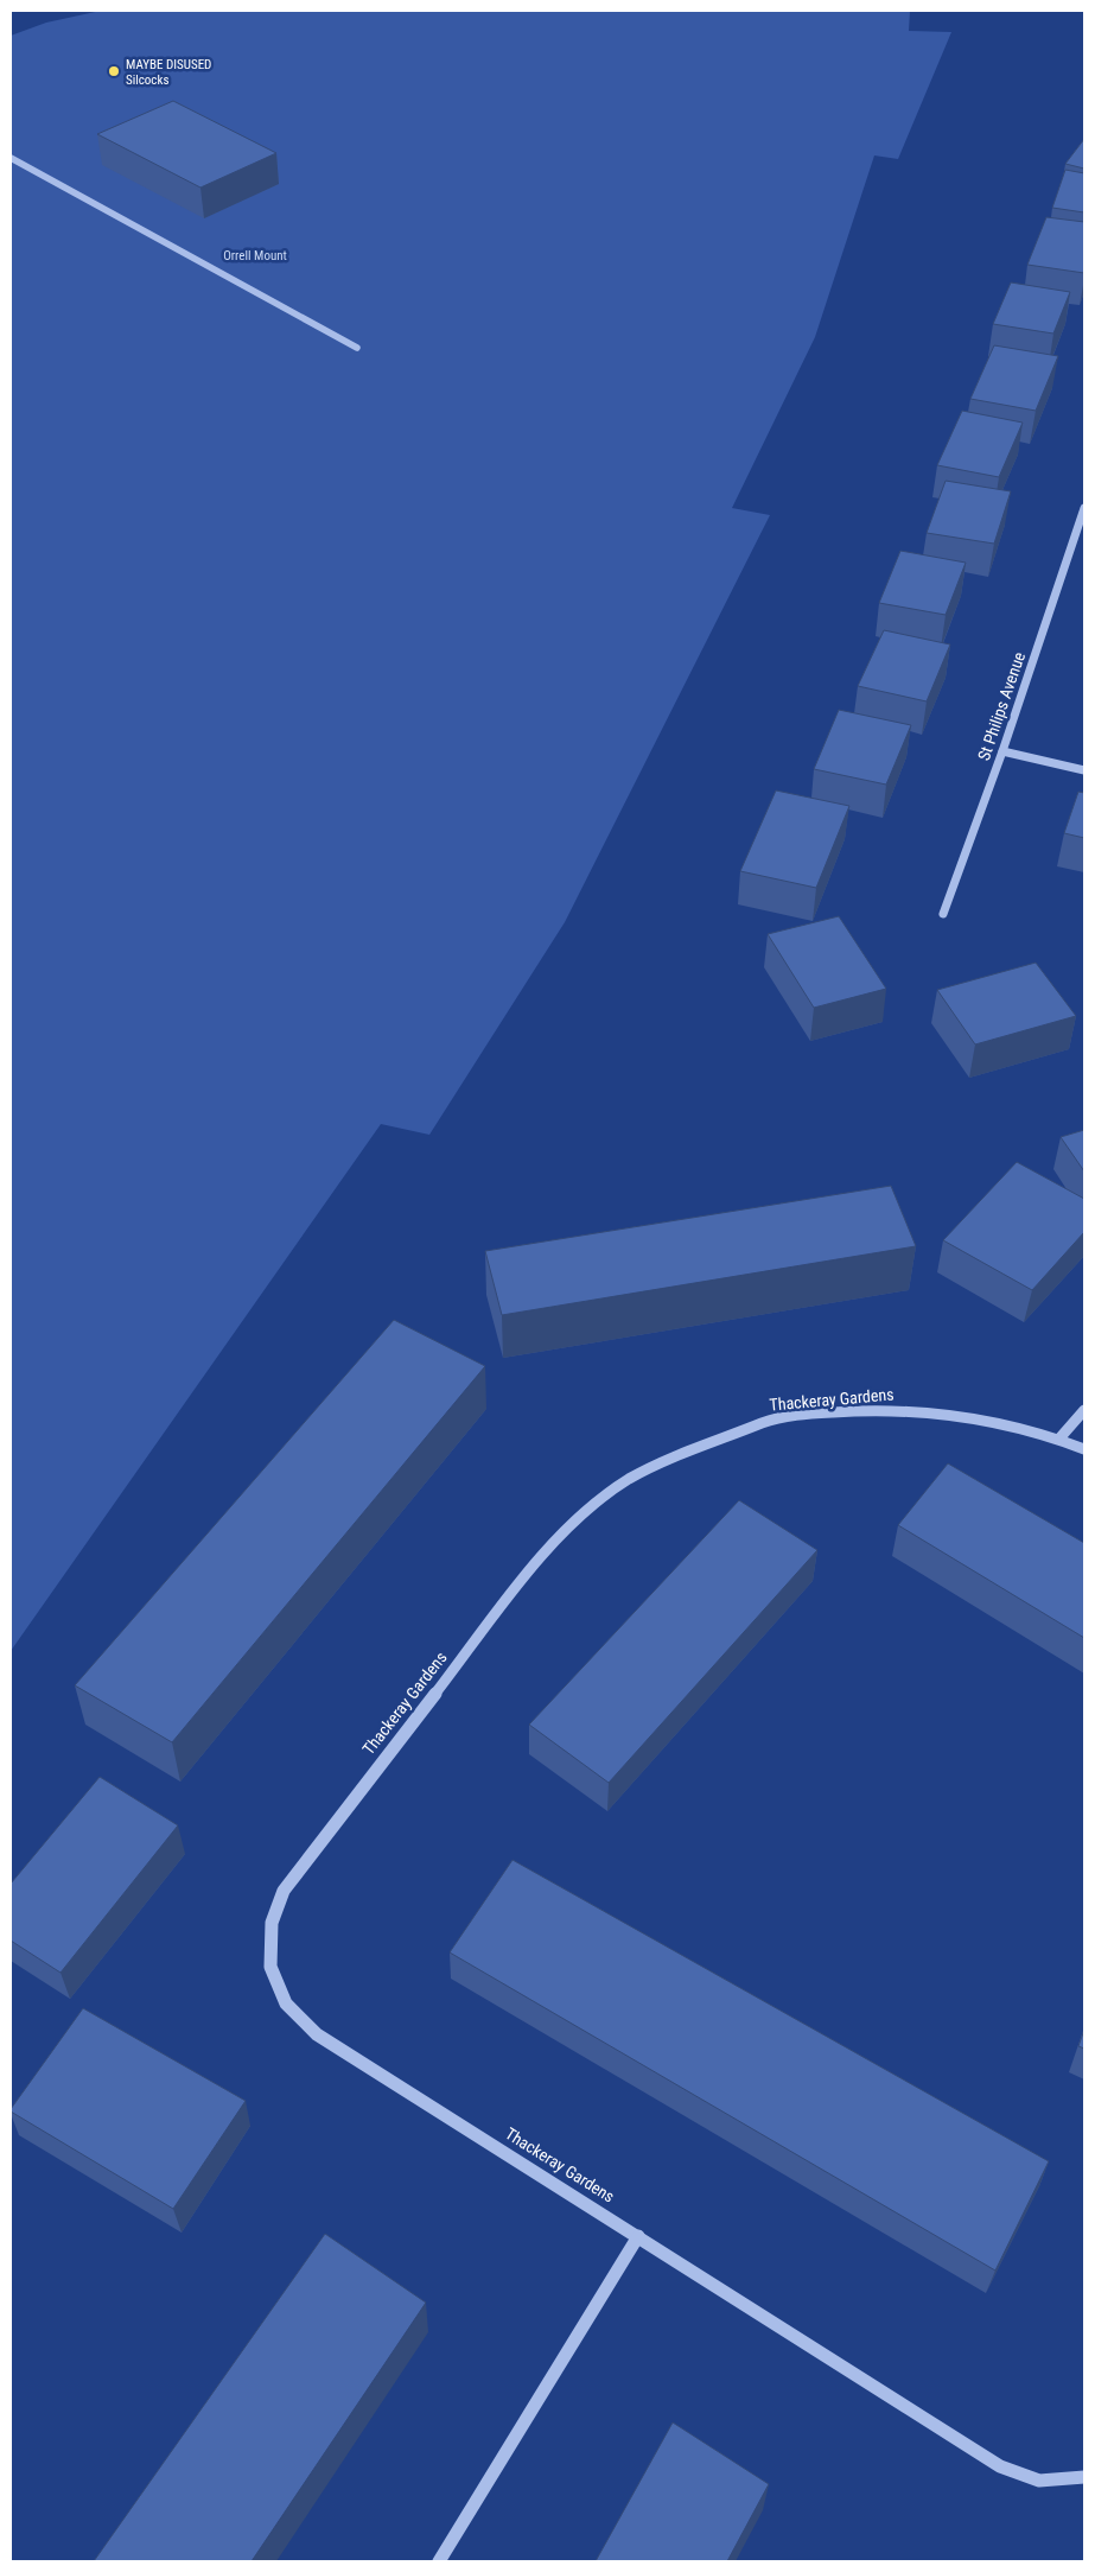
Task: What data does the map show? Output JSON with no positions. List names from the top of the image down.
{
  "streets": {
    "street": ["St Philips Avenue", "Thackeray Gardens"]
  },
  "parks": ["Orrell Mount"],
  "places": ["MAYBE DISUSED Silcocks"]
}
